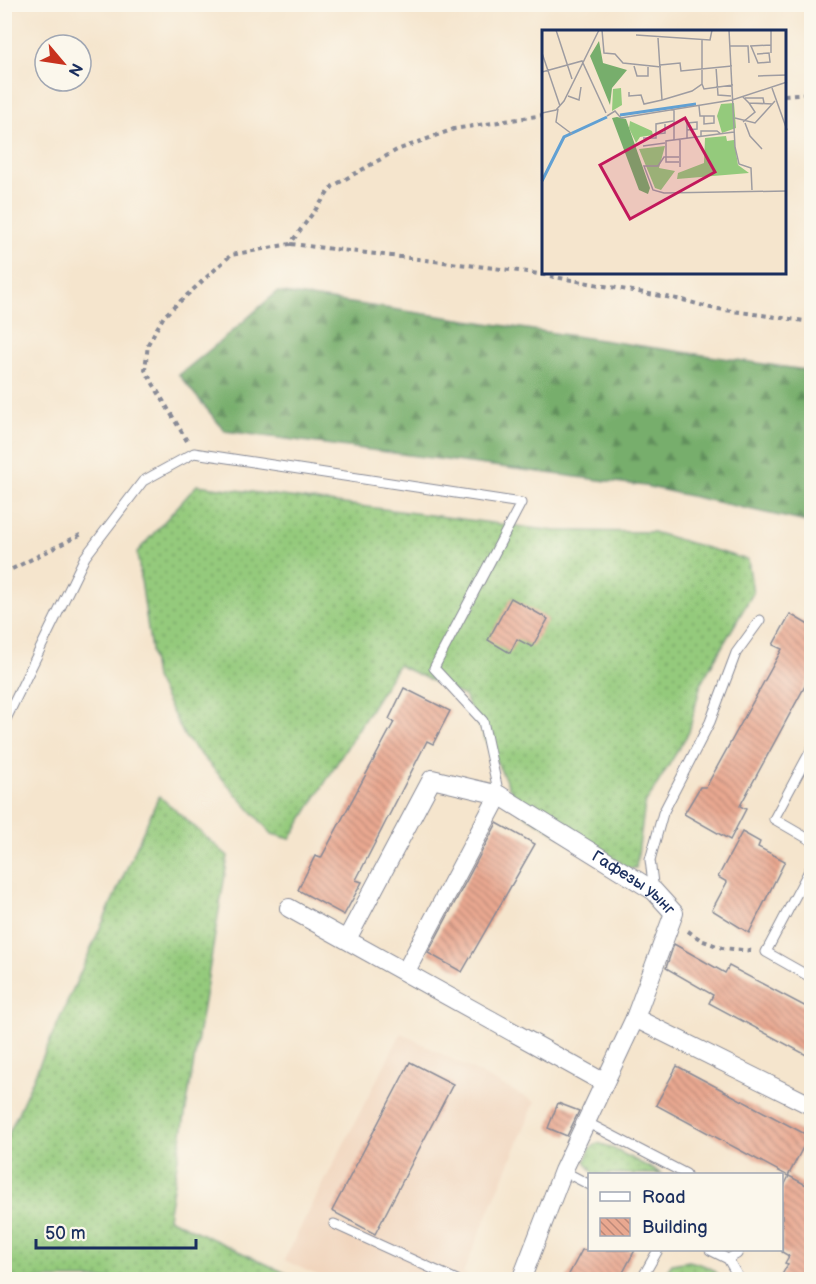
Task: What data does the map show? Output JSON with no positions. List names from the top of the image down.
{
  "streets": {
    "street": ["Гафезы уынг"]
  },
  "legend": ["Road", "Building"],
  "scale_bar": "50 m",
  "north": "bottom right"
}
